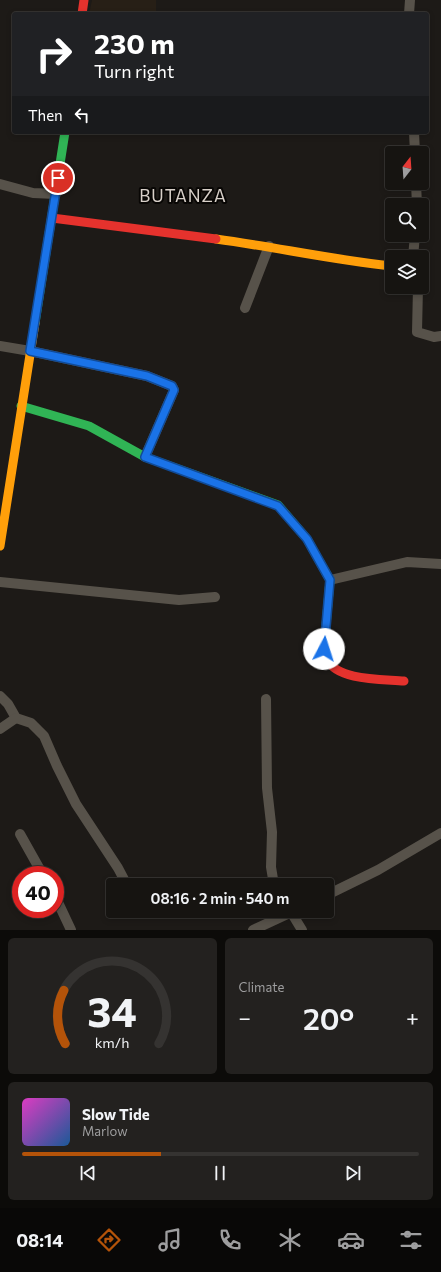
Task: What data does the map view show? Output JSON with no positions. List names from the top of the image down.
{
  "districts": ["BUTANZA"],
  "north": "top",
  "page": {
    "turn": ["230 m", "Turn right"],
    "then": "Then",
    "limit": "40",
    "trip": "08:16 · 2 min · 540 m",
    "tile": "Climate",
    "heat": ["−", "20°", "+"],
    "song": ["Slow Tide", "Marlow"],
    "tabs": "08:14",
    "gauge": ["34", "km/h"]
  }
}
